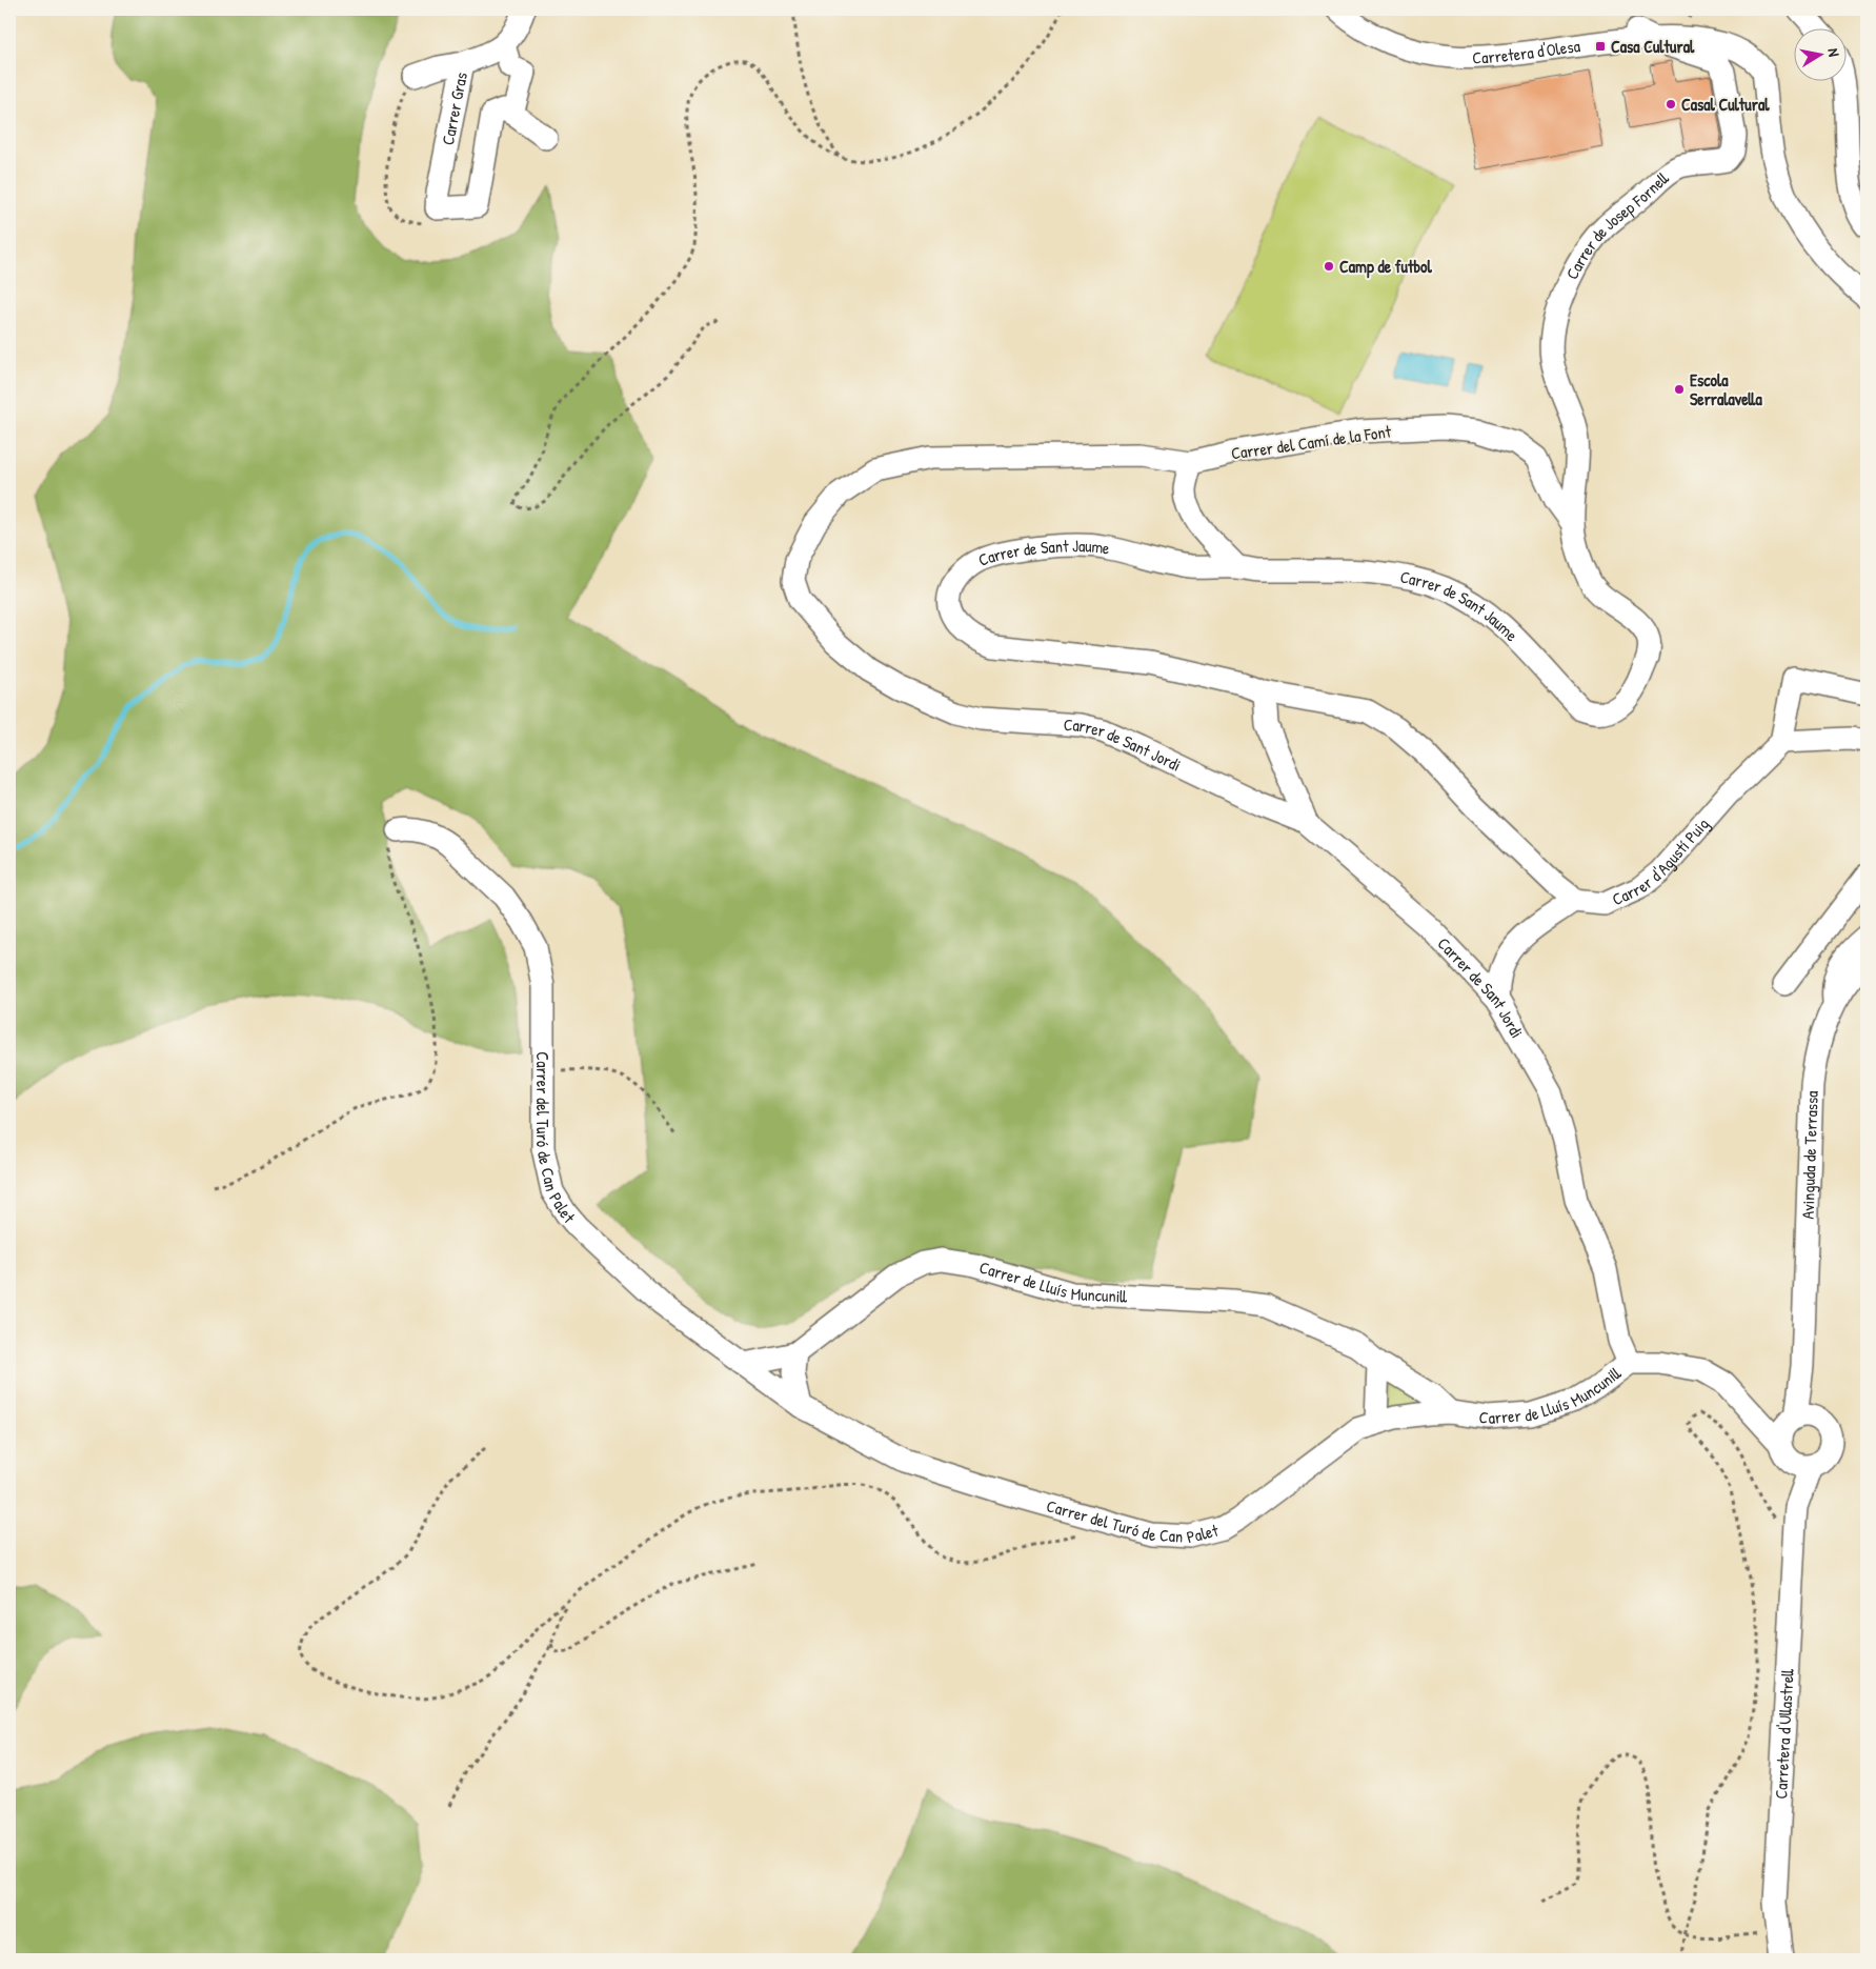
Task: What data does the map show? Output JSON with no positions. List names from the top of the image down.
{
  "streets": {
    "street": [
      "Carretera d'Olesa",
      "Carrer Gras",
      "Carrer de Josep Fornell",
      "Carrer del Camí de la Font",
      "Carrer de Sant Jaume",
      "Carrer de Sant Jordi",
      "Carrer d'Agustí Puig",
      "Carrer del Turó de Can Palet",
      "Avinguda de Terrassa",
      "Carrer de Lluís Muncunill",
      "Carretera d'Ullastrell"
    ]
  },
  "crossings": [
    ["Carretera d'Olesa", "Carrer de Josep Fornell"],
    ["Carrer de Josep Fornell", "Carrer del Camí de la Font"],
    ["Carrer de Josep Fornell", "Carrer de Sant Jaume"],
    ["Carrer del Camí de la Font", "Carrer de Sant Jaume"],
    ["Carrer del Camí de la Font", "Carrer de Sant Jordi"],
    ["Carrer de Sant Jaume", "Carrer d'Agustí Puig"],
    ["Carrer de Sant Jordi", "Carrer de Lluís Muncunill"],
    ["Carrer del Turó de Can Palet", "Carrer de Lluís Muncunill"],
    ["Avinguda de Terrassa", "Carrer de Lluís Muncunill"],
    ["Avinguda de Terrassa", "Carretera d'Ullastrell"],
    ["Carrer de Lluís Muncunill", "Carretera d'Ullastrell"]
  ],
  "places": {
    "transit": ["Casa Cultural"],
    "other": ["Casal Cultural", "Camp de futbol", "Escola Serralavella"]
  },
  "north": "right"
}
